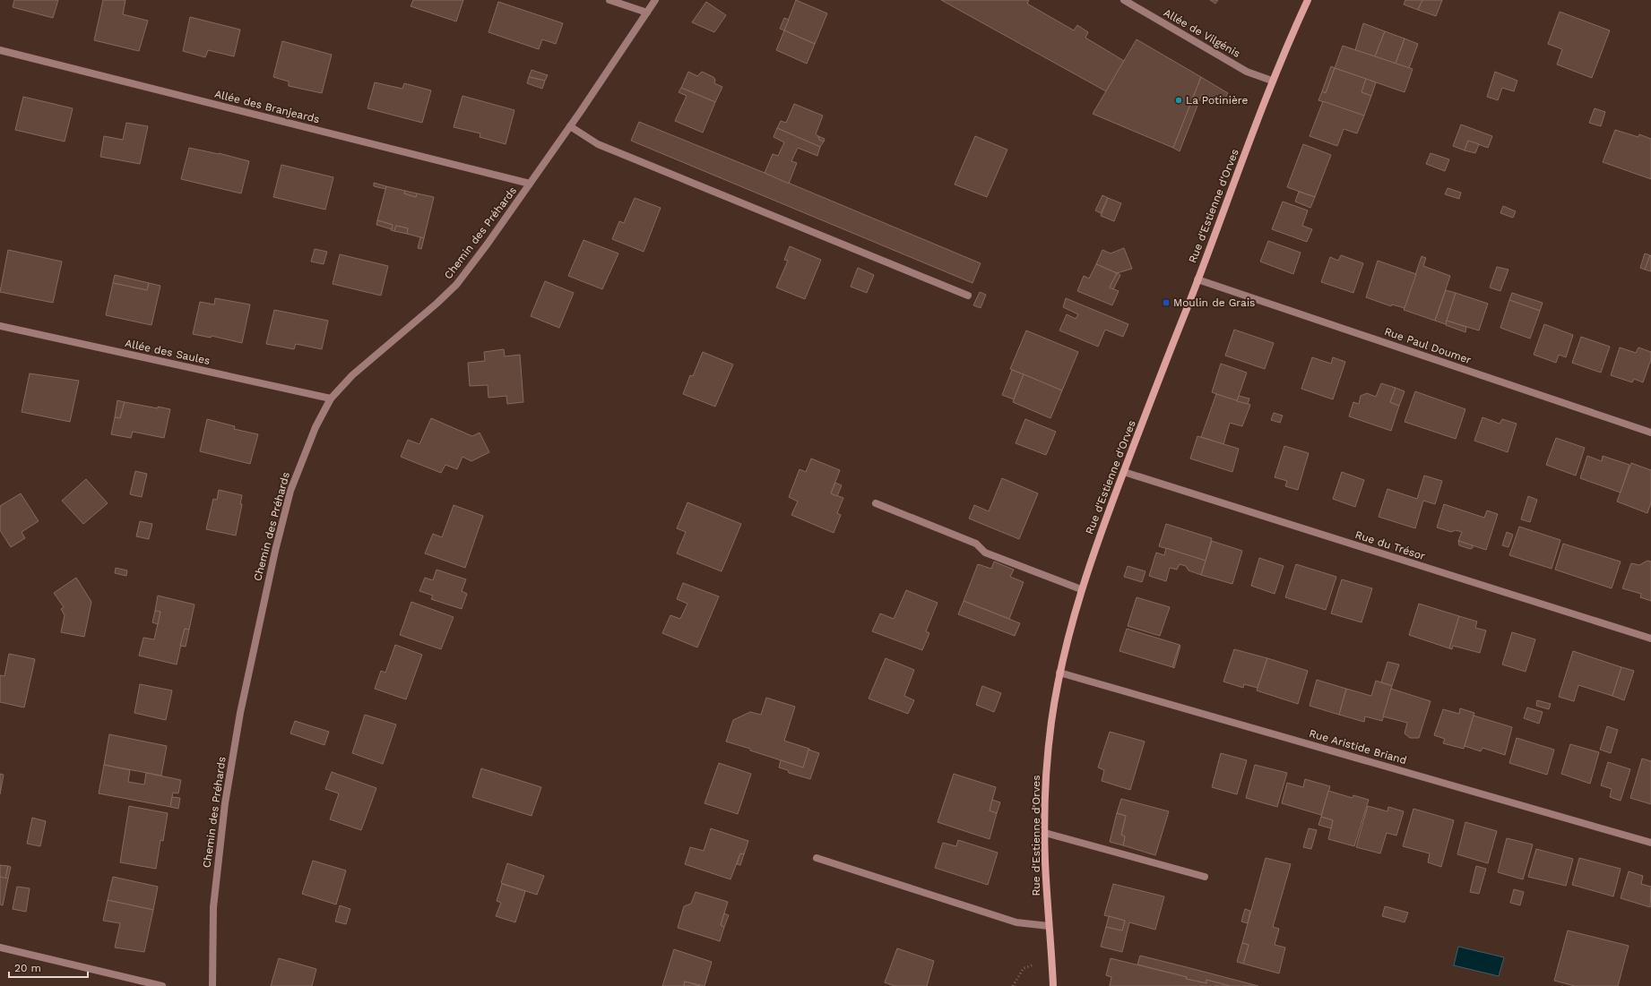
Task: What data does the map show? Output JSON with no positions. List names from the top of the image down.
{
  "streets": {
    "street": [
      "Allée de Vilgénis",
      "Allée des Branjeards",
      "Rue d'Estienne d'Orves",
      "Chemin des Préhards",
      "Rue Paul Doumer",
      "Allée des Saules",
      "Rue du Trésor",
      "Rue Aristide Briand"
    ]
  },
  "crossings": [
    ["Allée de Vilgénis", "Rue d'Estienne d'Orves"],
    ["Allée des Branjeards", "Chemin des Préhards"],
    ["Rue d'Estienne d'Orves", "Rue Paul Doumer"],
    ["Rue d'Estienne d'Orves", "Rue du Trésor"],
    ["Rue d'Estienne d'Orves", "Rue Aristide Briand"],
    ["Chemin des Préhards", "Allée des Saules"]
  ],
  "places": {
    "other": ["La Potinière"],
    "transit": ["Moulin de Grais"]
  },
  "scale_bar": "20 m"
}
